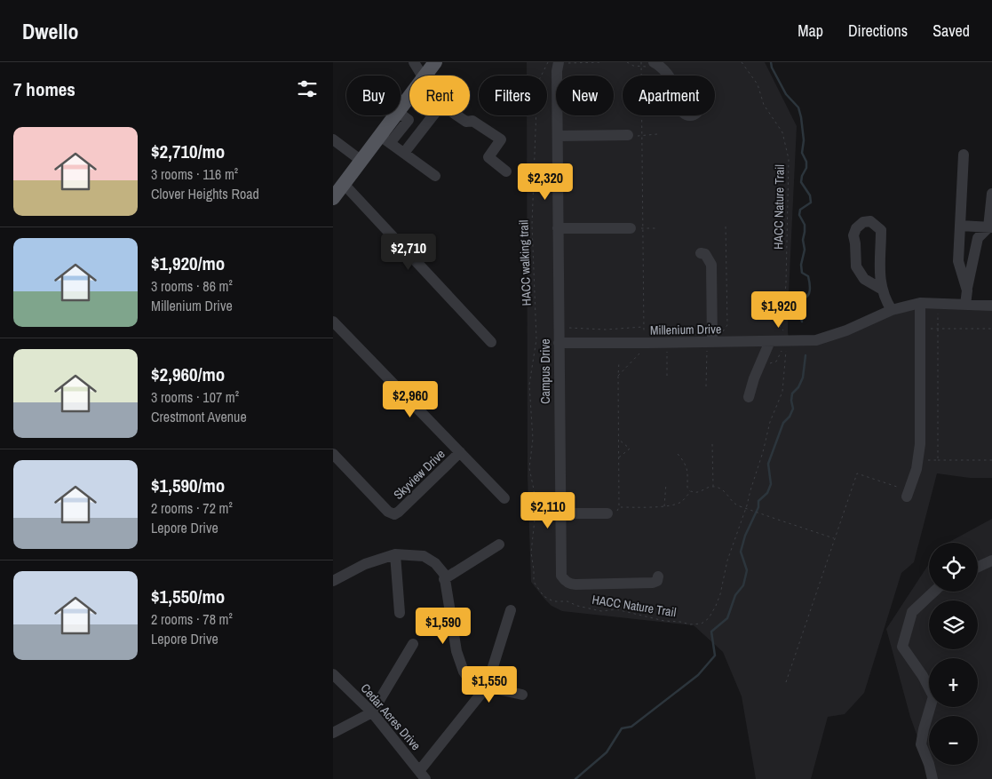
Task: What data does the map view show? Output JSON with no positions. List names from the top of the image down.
{
  "streets": {
    "street": [
      "Millenium Drive",
      "Campus Drive",
      "Skyview Drive",
      "Cedar Acres Drive"
    ],
    "path": ["HACC Nature Trail", "HACC walking trail"]
  },
  "crossings": [
    ["HACC Nature Trail", "HACC walking trail"],
    ["Millenium Drive", "Campus Drive"]
  ],
  "page": {
    "header": "Dwello",
    "nav": ["Map", "Directions", "Saved"],
    "heading": "7 homes",
    "chip": [
      "Buy",
      "Rent",
      "Filters",
      "New",
      "Apartment"
    ],
    "list": [
      {
        "name": "$2,710/mo",
        "note": "3 rooms · 116 m² · Clover Heights Road"
      },
      {
        "name": "$1,920/mo",
        "note": "3 rooms · 86 m² · Millenium Drive"
      },
      {
        "name": "$2,960/mo",
        "note": "3 rooms · 107 m² · Crestmont Avenue"
      },
      {
        "name": "$1,590/mo",
        "note": "2 rooms · 72 m² · Lepore Drive"
      },
      {
        "name": "$1,550/mo",
        "note": "2 rooms · 78 m² · Lepore Drive"
      }
    ],
    "price": [
      "$2,320",
      "$2,710",
      "$1,920",
      "$2,960",
      "$2,110",
      "$1,590",
      "$1,550"
    ],
    "map_buttons": ["+", "−"]
  }
}
